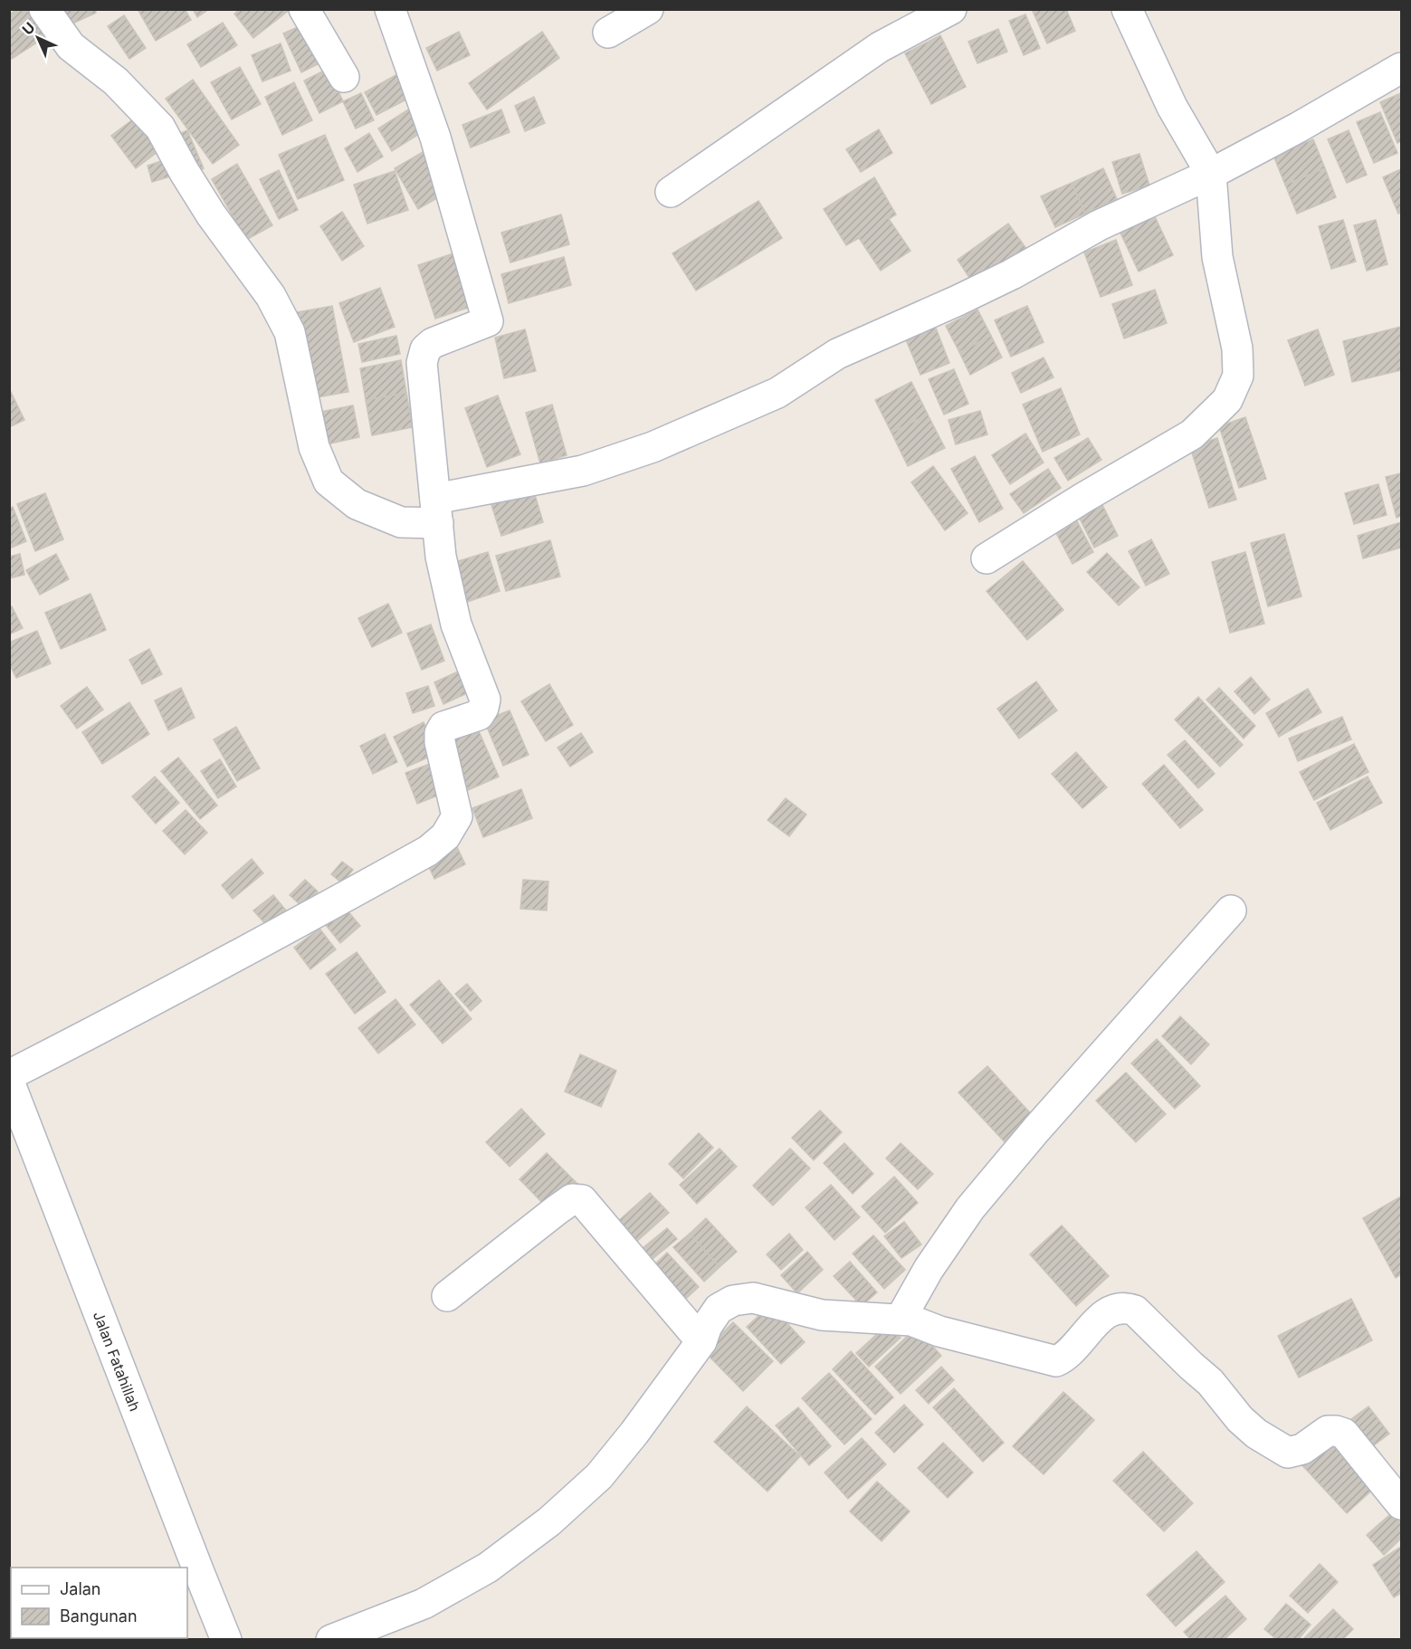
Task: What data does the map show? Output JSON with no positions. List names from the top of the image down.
{
  "streets": {
    "street": ["Jalan Fatahillah"]
  },
  "legend": ["Jalan", "Bangunan"],
  "north": "top left"
}
